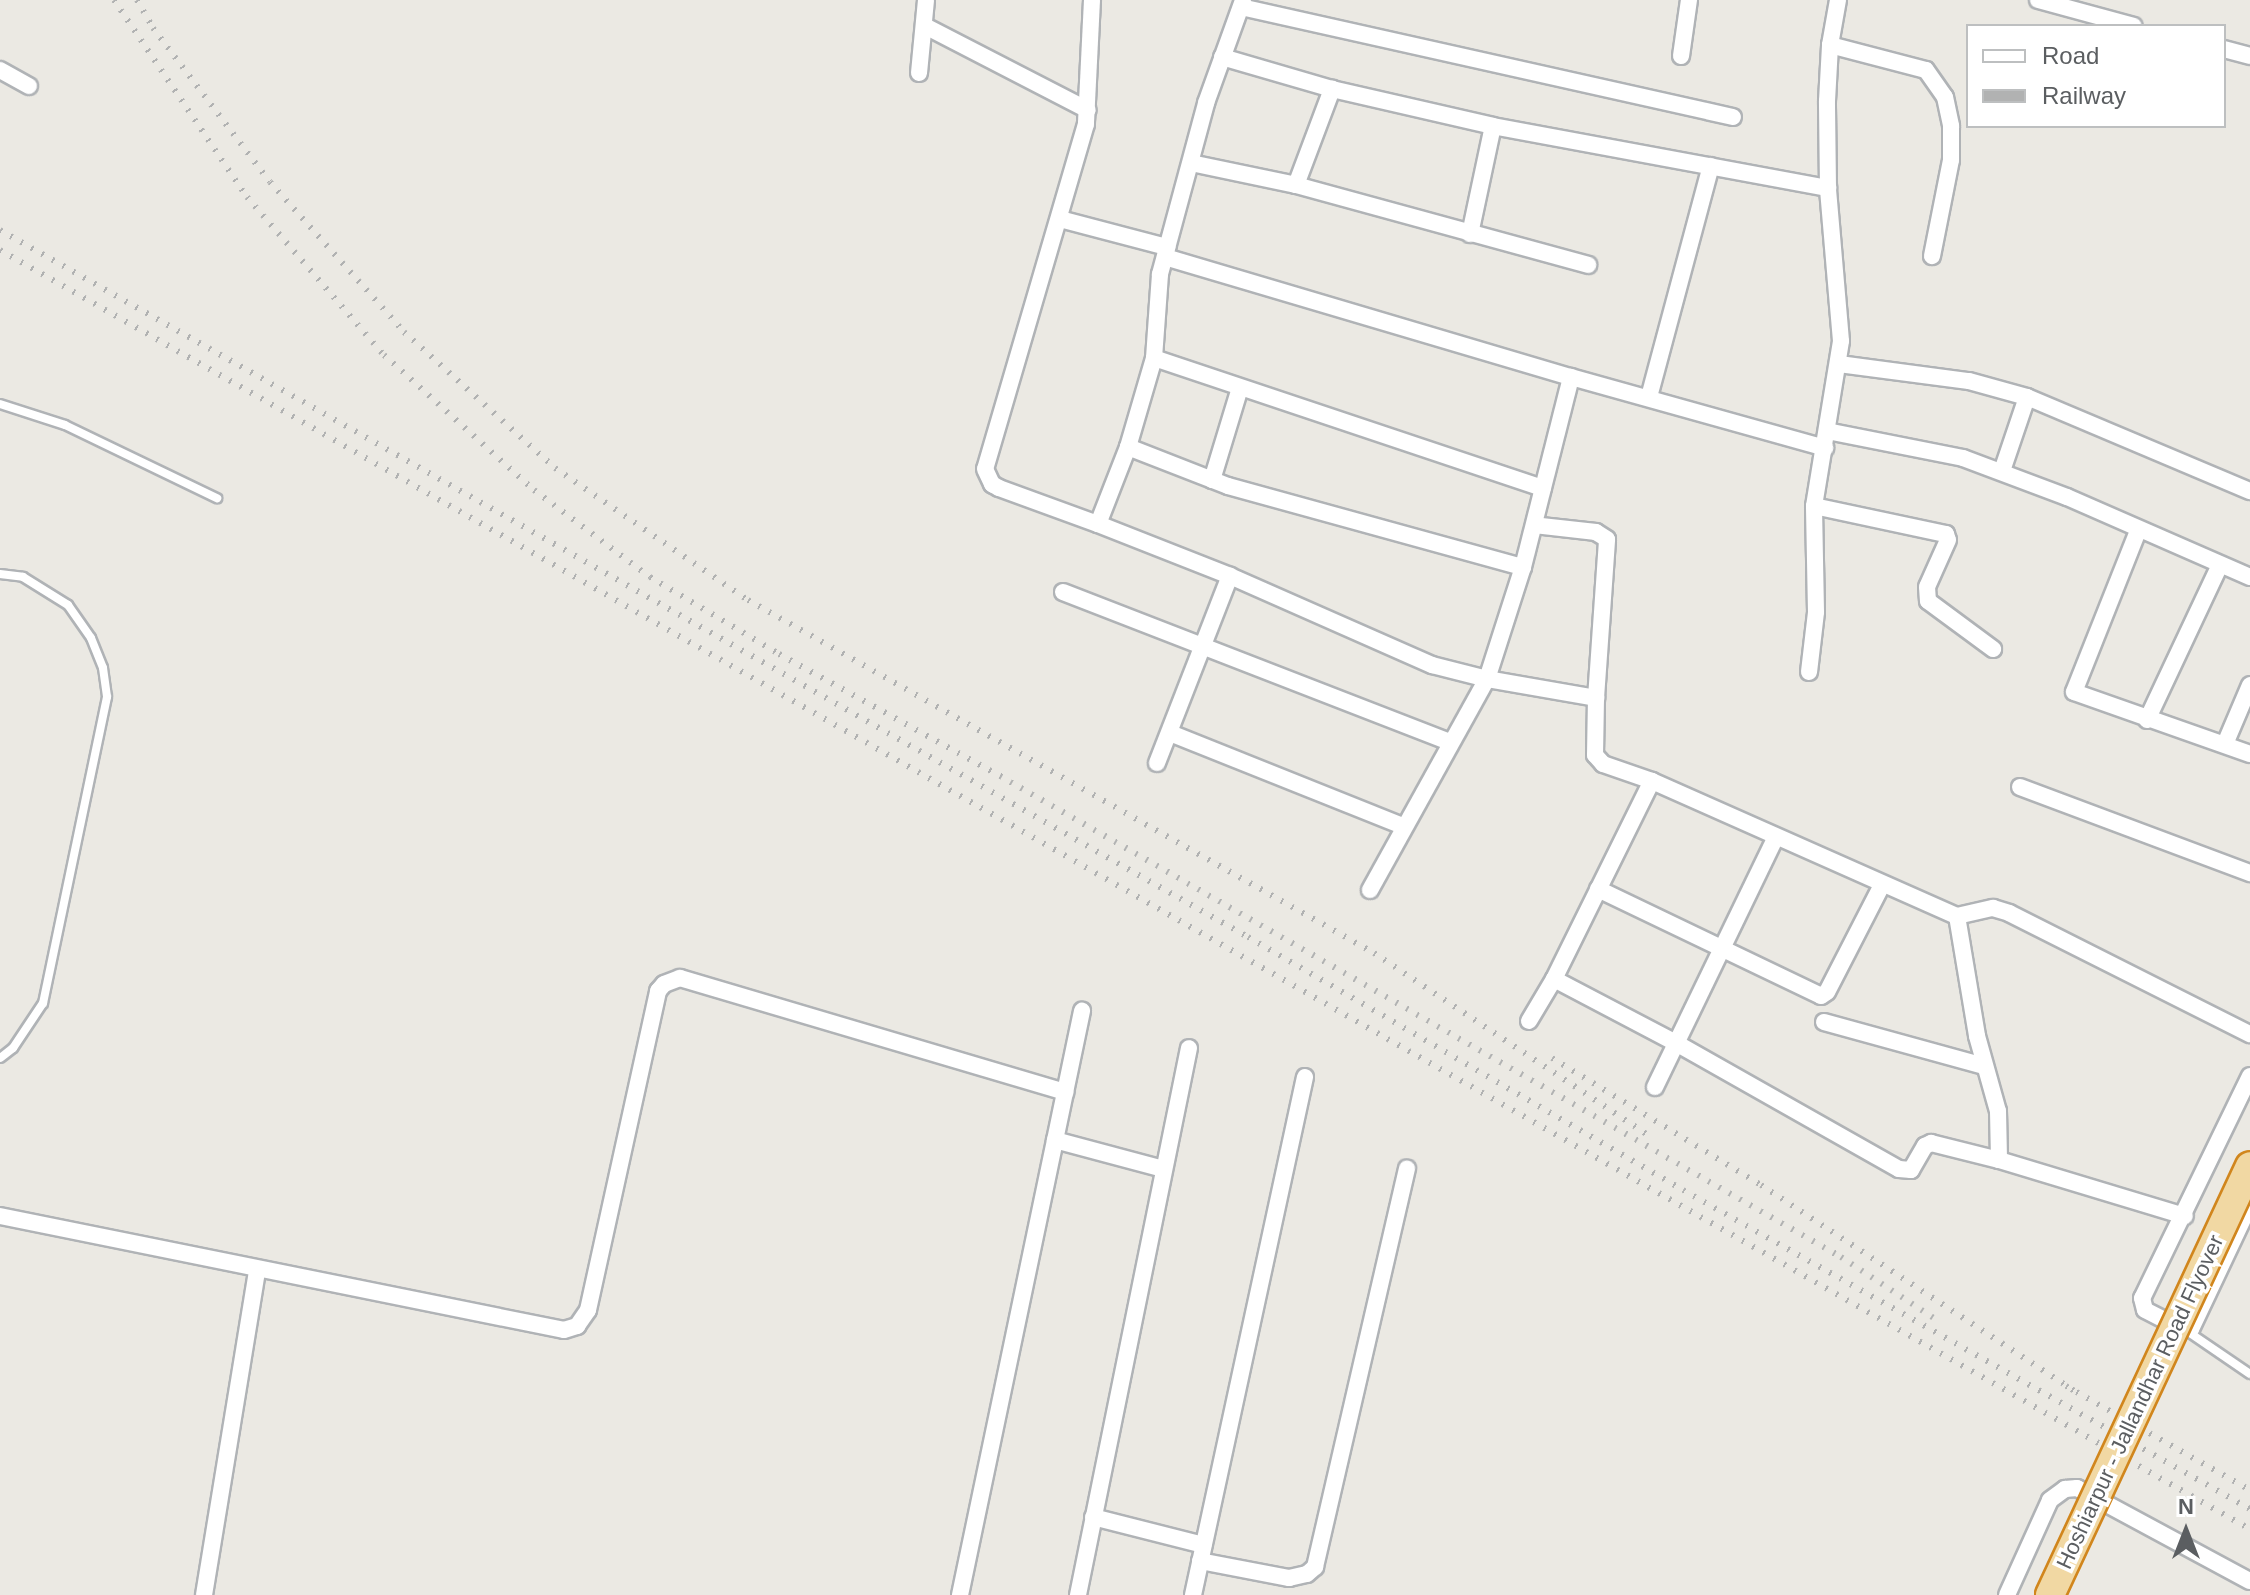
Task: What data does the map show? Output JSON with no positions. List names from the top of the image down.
{
  "streets": {
    "highway": ["Hoshiarpur - Jallandhar Road Flyover"]
  },
  "legend": ["Road", "Railway"],
  "north": "top"
}
